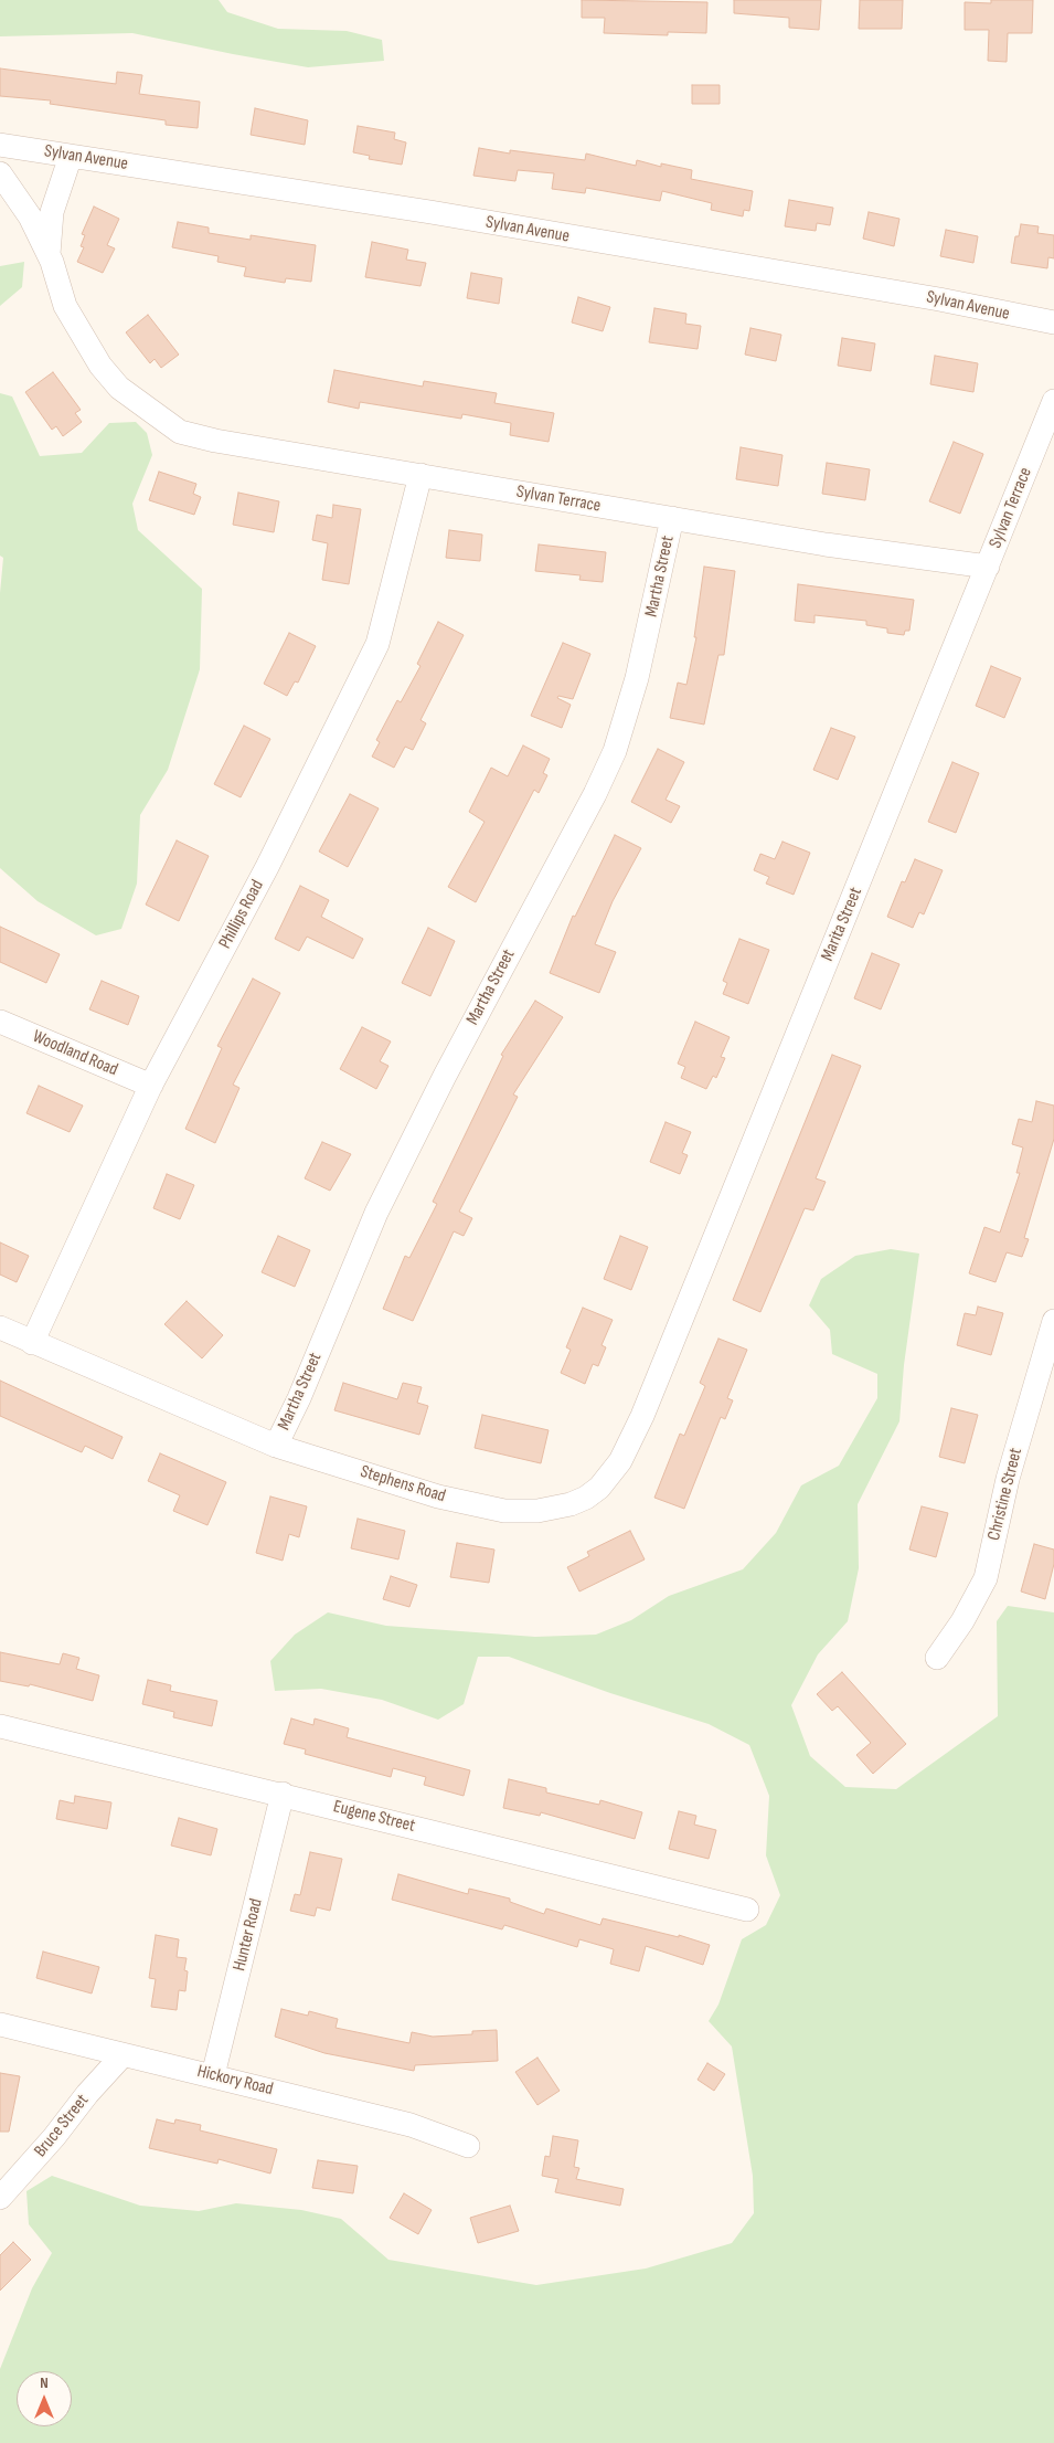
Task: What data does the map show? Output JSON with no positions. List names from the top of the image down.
{
  "streets": {
    "street": [
      "Sylvan Avenue",
      "Sylvan Terrace",
      "Martha Street",
      "Phillips Road",
      "Marita Street",
      "Woodland Road",
      "Stephens Road",
      "Christine Street",
      "Eugene Street",
      "Hunter Road",
      "Hickory Road",
      "Bruce Street"
    ]
  },
  "crossings": [
    ["Sylvan Avenue", "Sylvan Terrace"],
    ["Sylvan Terrace", "Martha Street"],
    ["Sylvan Terrace", "Phillips Road"],
    ["Sylvan Terrace", "Marita Street"],
    ["Martha Street", "Stephens Road"],
    ["Phillips Road", "Woodland Road"],
    ["Phillips Road", "Stephens Road"],
    ["Marita Street", "Stephens Road"],
    ["Eugene Street", "Hunter Road"],
    ["Hunter Road", "Hickory Road"],
    ["Hickory Road", "Bruce Street"]
  ],
  "north": "top"
}
